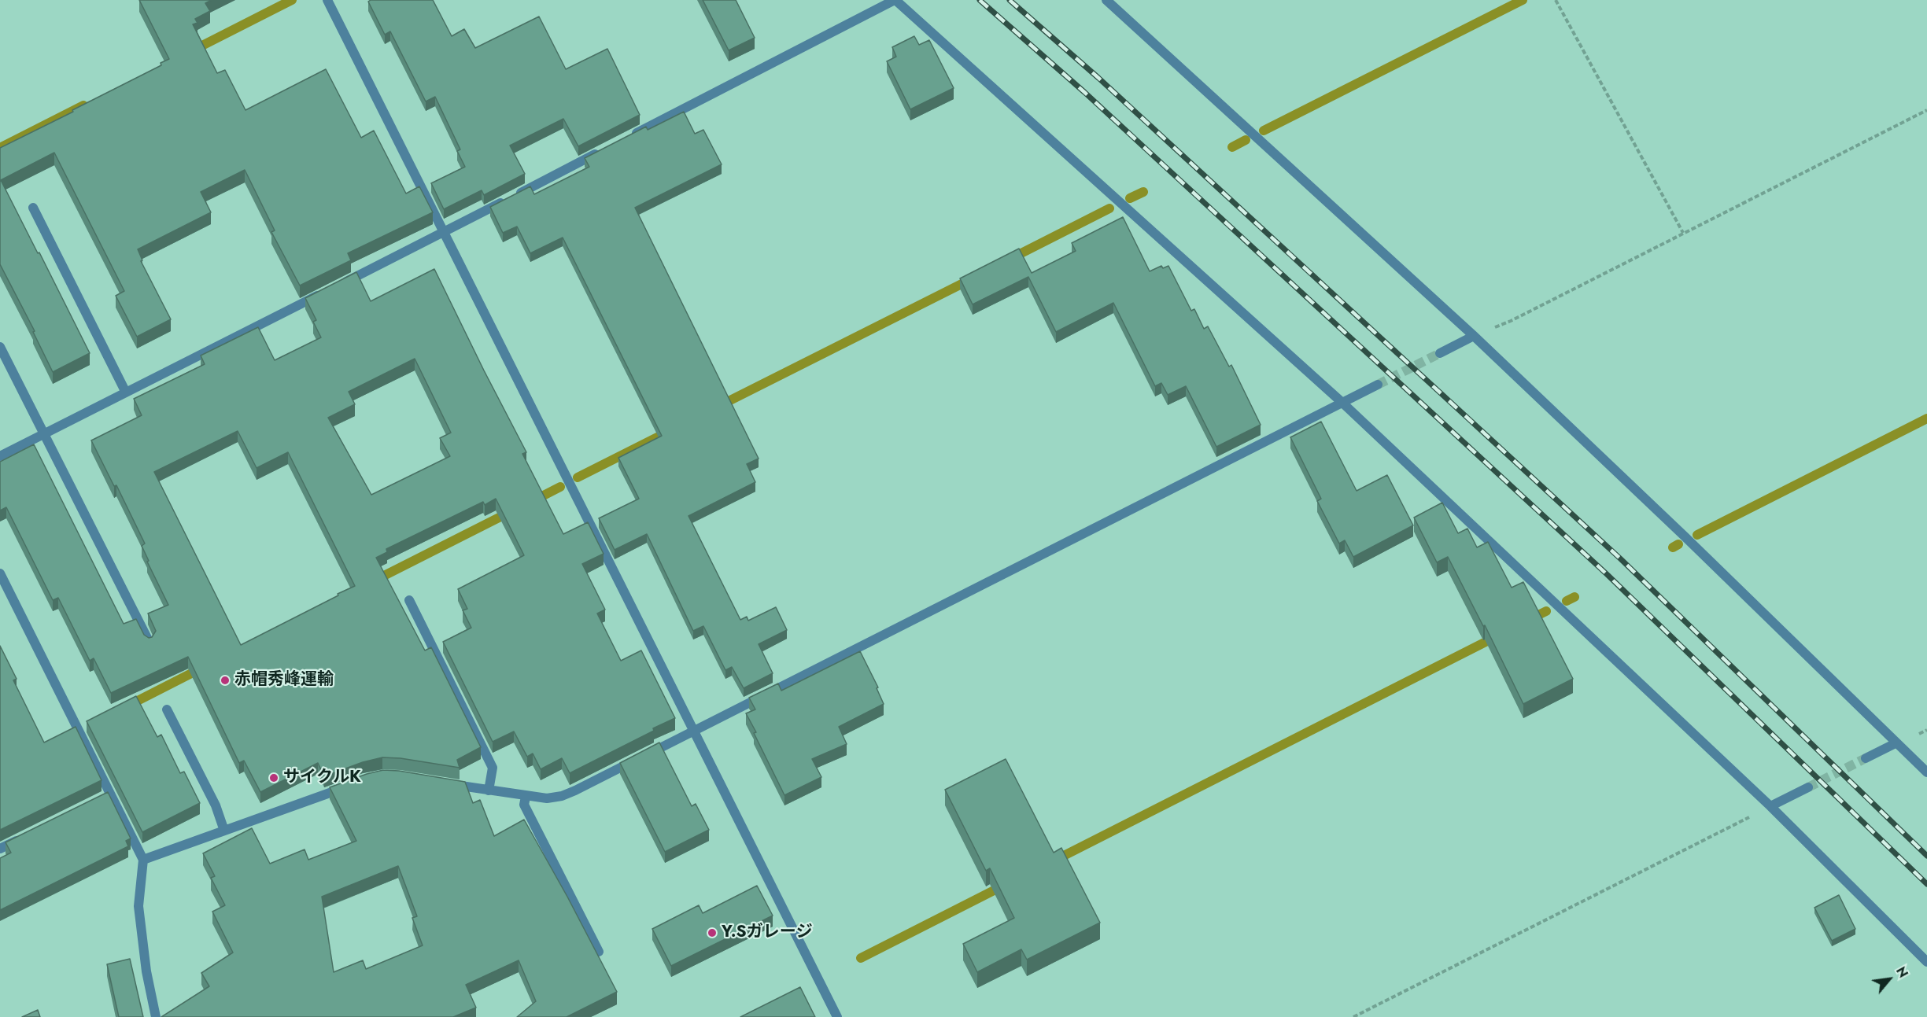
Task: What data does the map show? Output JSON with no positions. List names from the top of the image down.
{
  "places": ["赤帽秀峰運輸", "サイクルK", "Y.Sガレージ"],
  "north": "top right"
}
